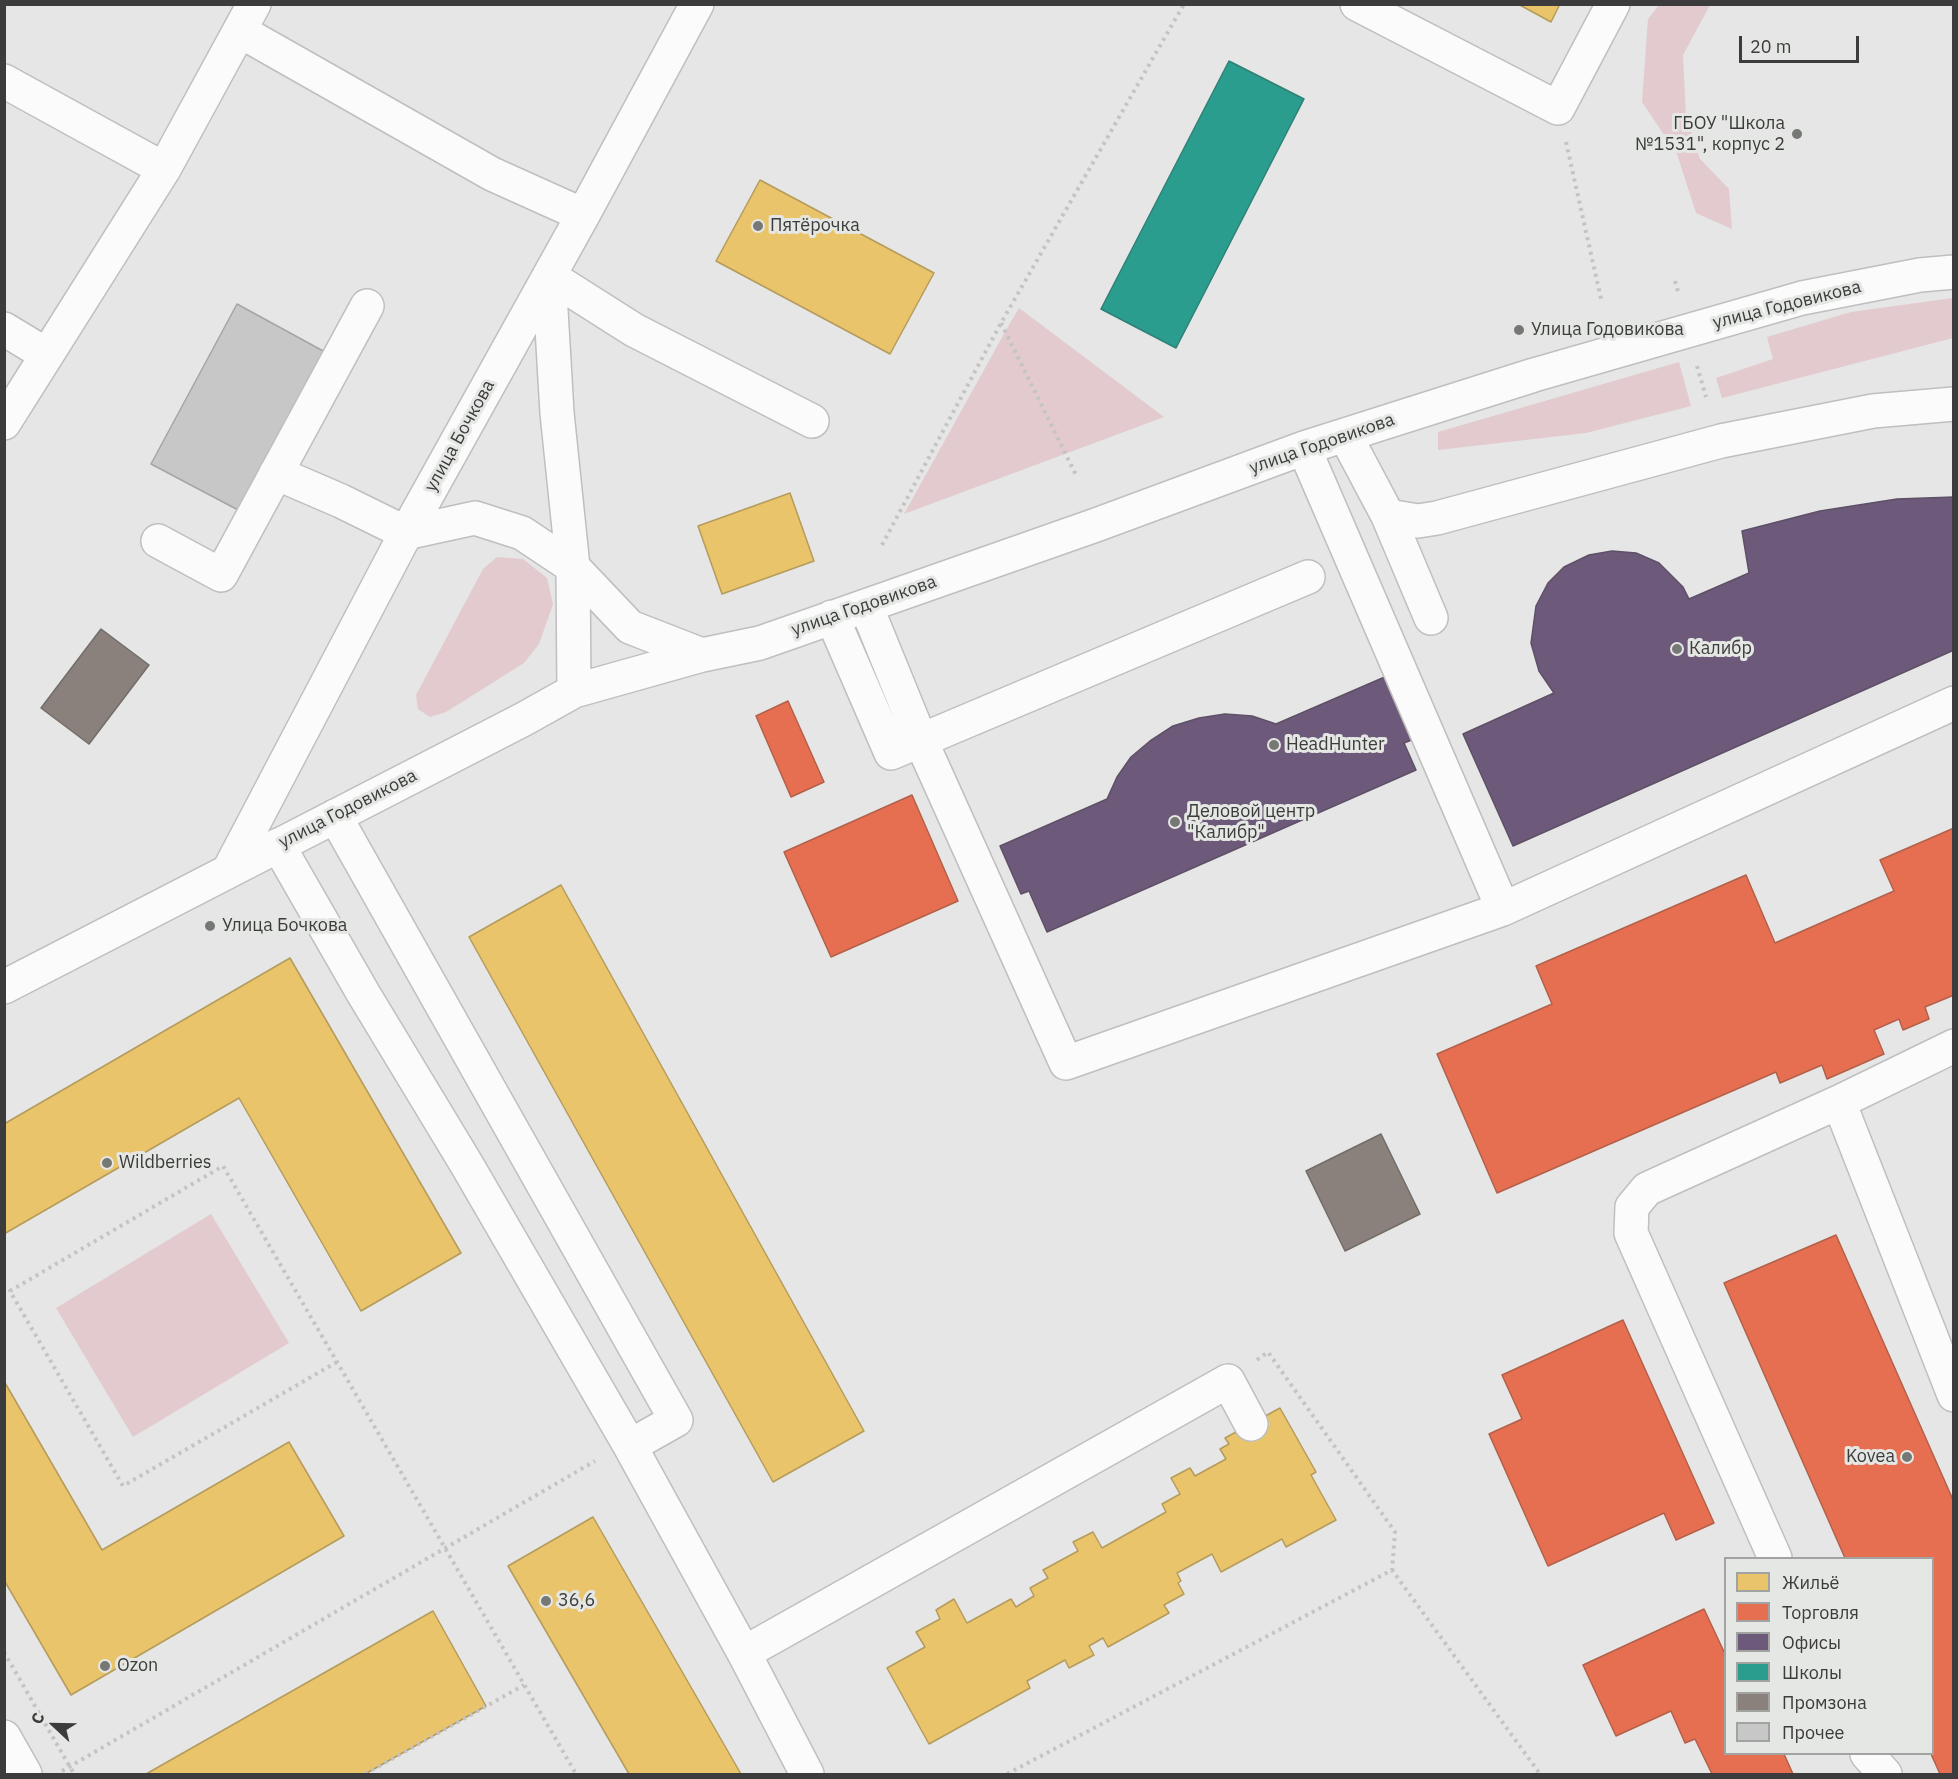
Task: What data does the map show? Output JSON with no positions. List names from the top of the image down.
{
  "streets": {
    "street": ["улица Годовикова", "улица Бочкова"]
  },
  "crossings": [
    ["улица Годовикова", "улица Бочкова"]
  ],
  "places": [
    "ГБОУ \"Школа №1531\", корпус 2",
    "Пятёрочка",
    "Улица Годовикова",
    "Калибр",
    "HeadHunter",
    "Деловой центр \"Калибр\"",
    "Улица Бочкова",
    "Wildberries",
    "Kovea",
    "36,6",
    "Ozon"
  ],
  "legend": [
    "Жильё",
    "Торговля",
    "Офисы",
    "Школы",
    "Промзона",
    "Прочее"
  ],
  "scale_bar": "20 m",
  "north": "left"
}
